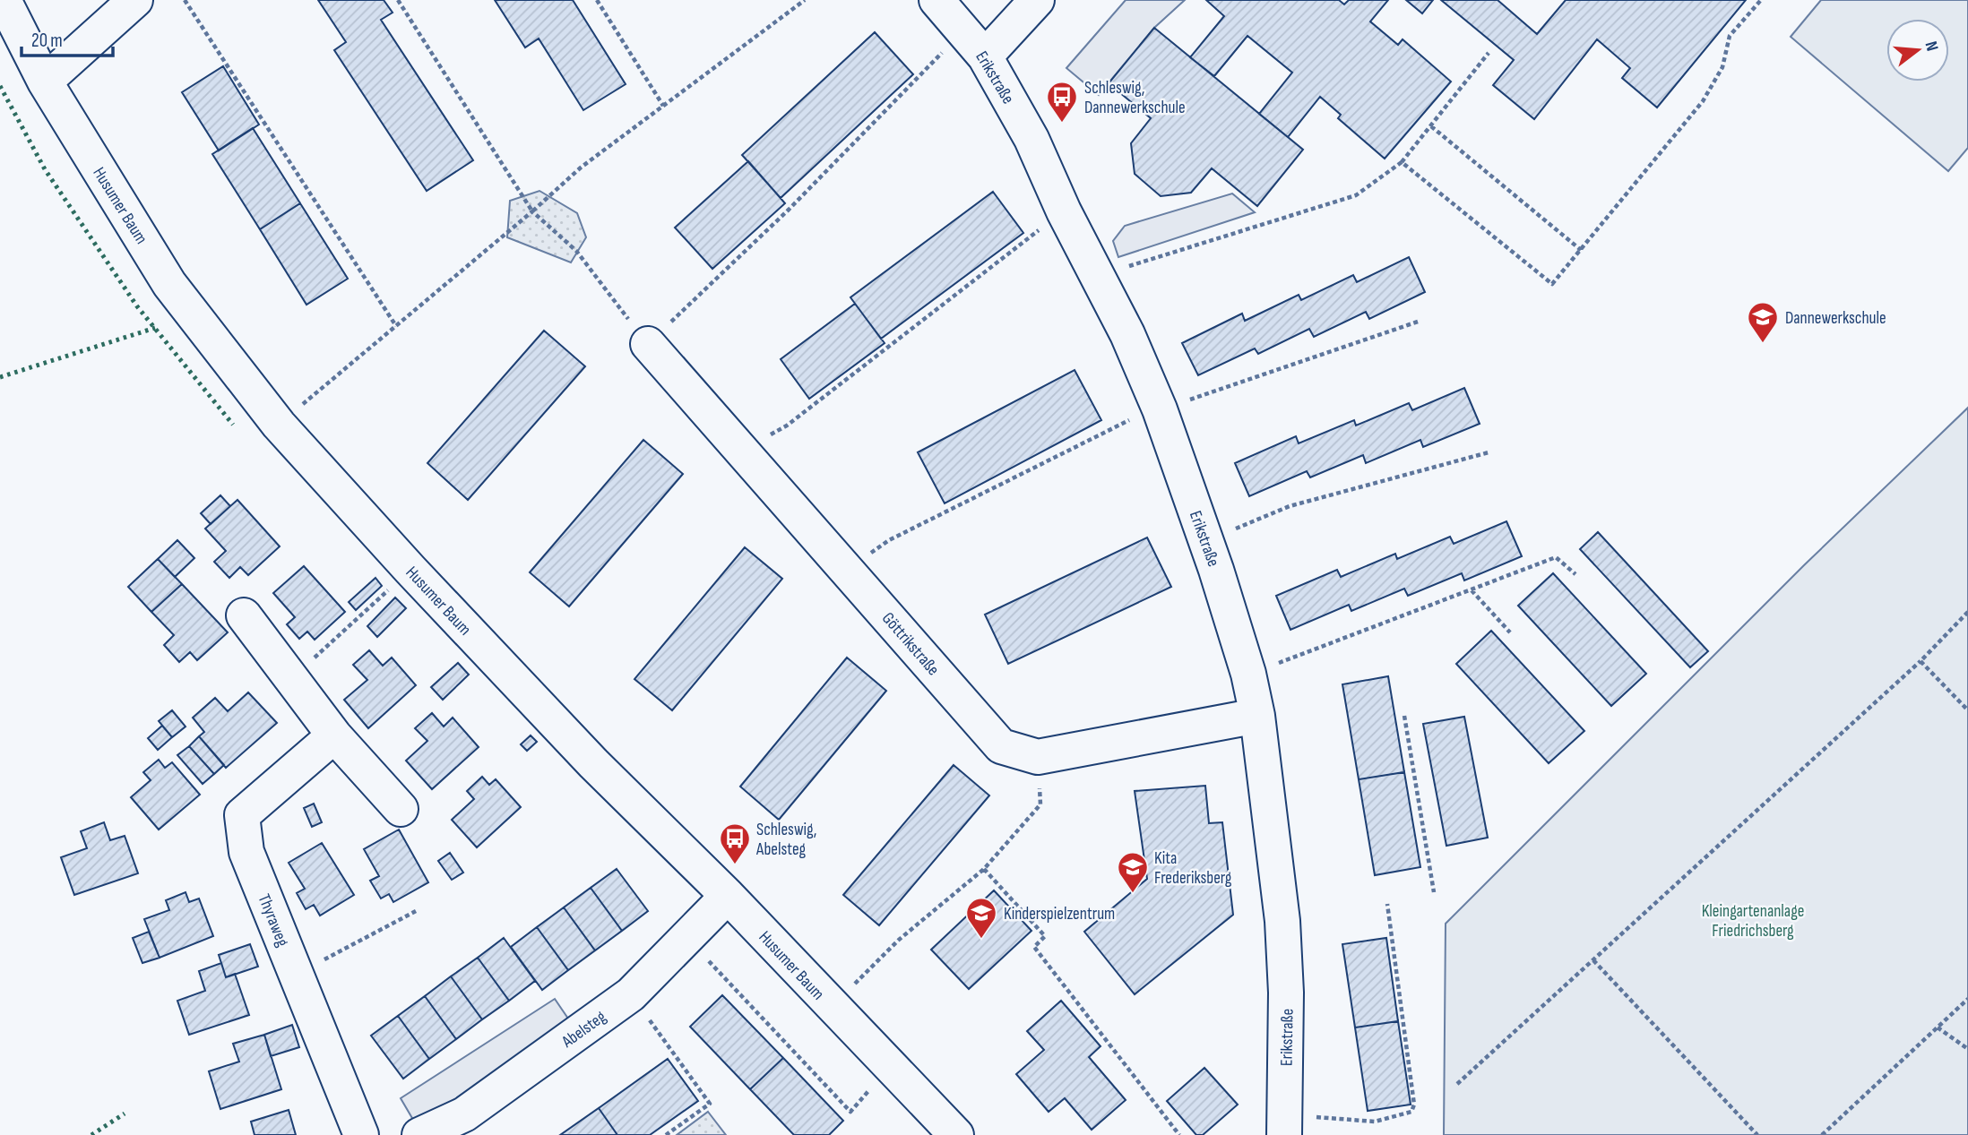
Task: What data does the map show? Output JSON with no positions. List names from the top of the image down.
{
  "streets": {
    "street": [
      "Erikstraße",
      "Husumer Baum",
      "Göttrikstraße",
      "Thyraweg",
      "Abelsteg"
    ]
  },
  "crossings": [
    ["Erikstraße", "Göttrikstraße"],
    ["Husumer Baum", "Abelsteg"]
  ],
  "parks": ["Kleingartenanlage Friedrichsberg"],
  "places": {
    "bus stop": ["Schleswig, Dannewerkschule", "Schleswig, Abelsteg"],
    "school or university": ["Dannewerkschule", "Kita Frederiksberg", "Kinderspielzentrum"]
  },
  "scale_bar": "20 m",
  "north": "right"
}
